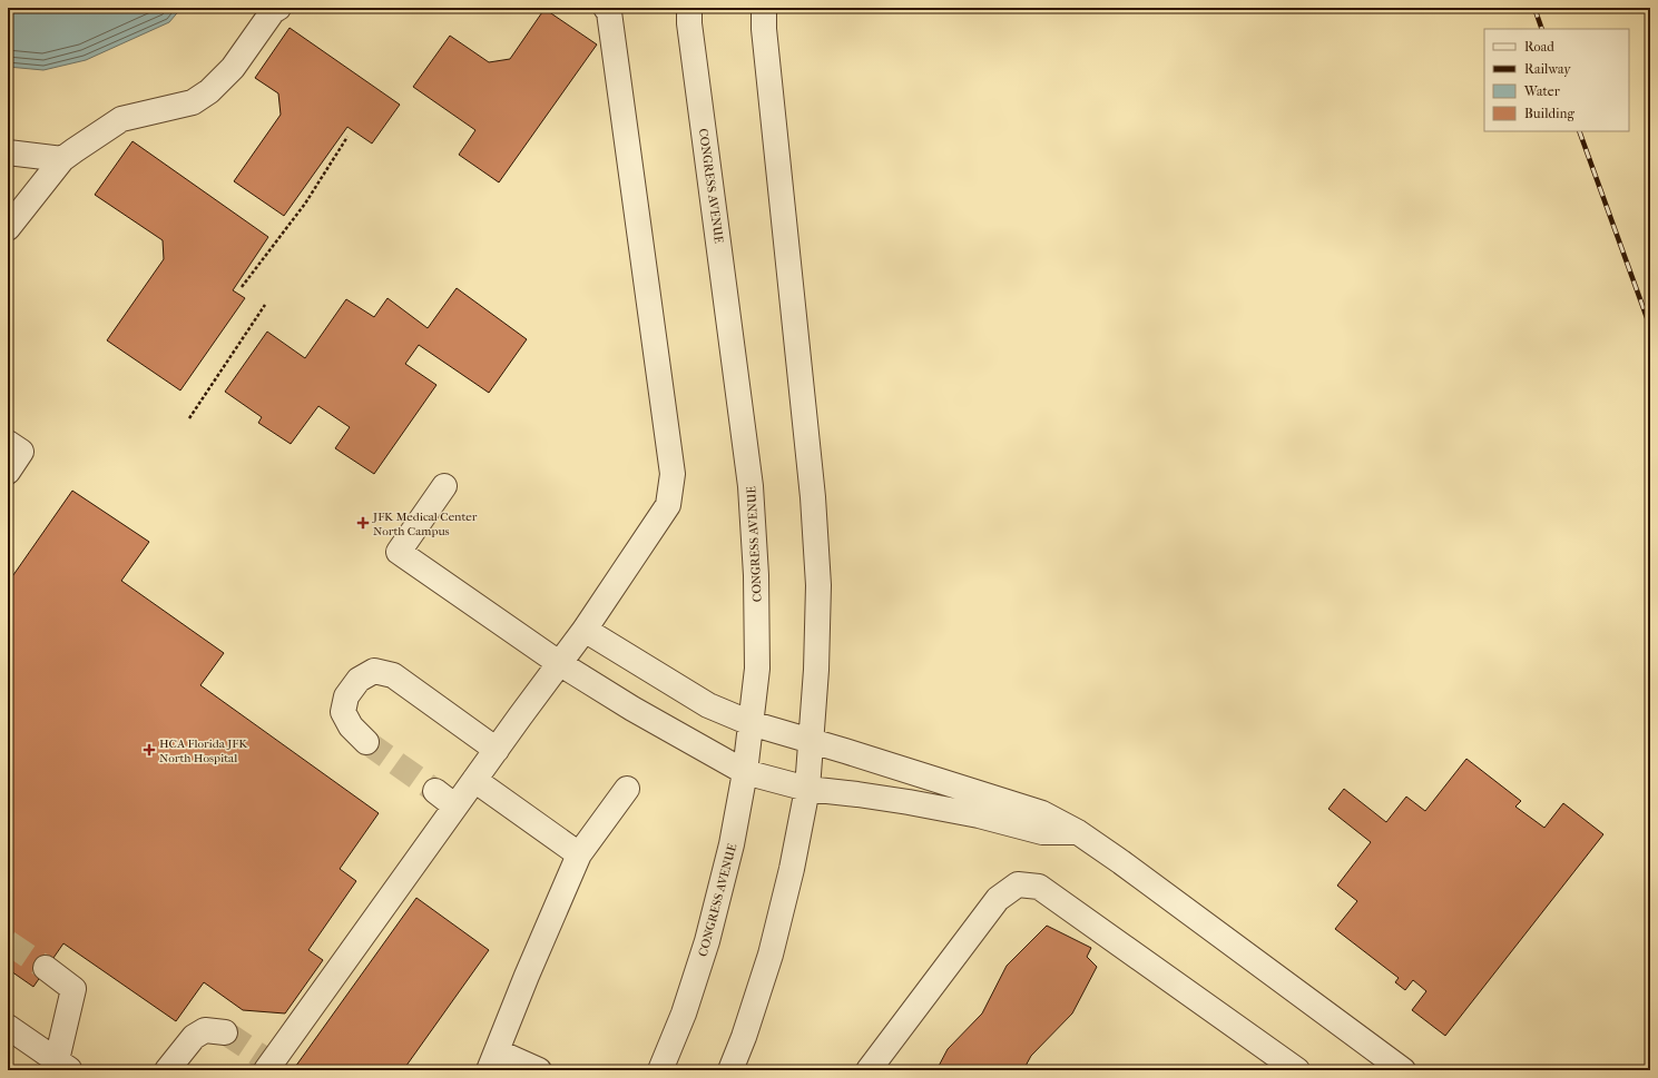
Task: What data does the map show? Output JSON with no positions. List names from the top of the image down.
{
  "streets": {
    "street": ["CONGRESS AVENUE"]
  },
  "places": {
    "health": ["JFK Medical Center North Campus", "HCA Florida JFK North Hospital"]
  },
  "legend": [
    "Road",
    "Railway",
    "Water",
    "Building"
  ]
}
